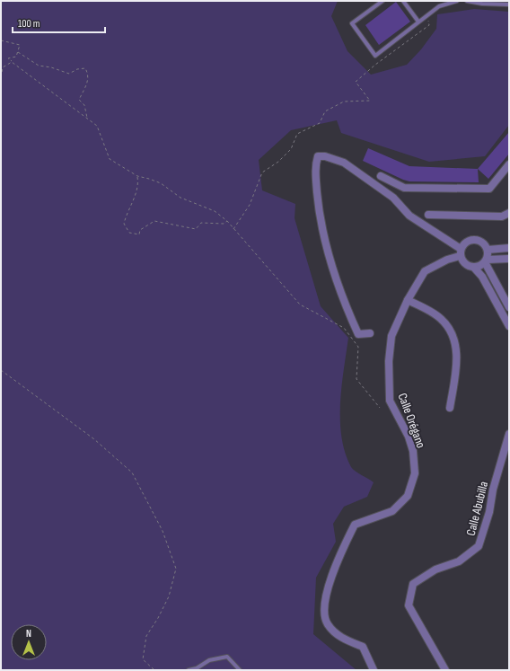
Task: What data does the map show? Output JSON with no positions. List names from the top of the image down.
{
  "streets": {
    "street": ["Calle Orégano", "Calle Abubilla"]
  },
  "scale_bar": "100 m",
  "north": "top"
}
